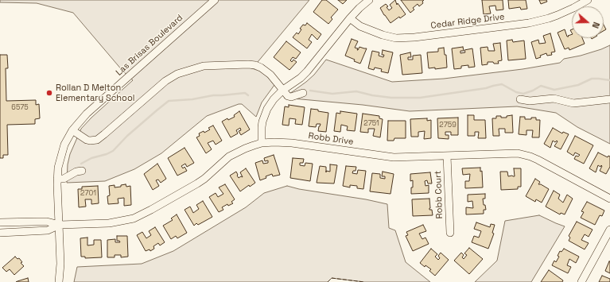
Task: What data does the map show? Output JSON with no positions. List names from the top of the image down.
{
  "streets": {
    "street": [
      "Cedar Ridge Drive",
      "Las Brisas Boulevard",
      "Robb Drive",
      "Robb Court"
    ]
  },
  "crossings": [
    ["Las Brisas Boulevard", "Robb Drive"],
    ["Robb Drive", "Robb Court"]
  ],
  "places": ["Rollan D Melton Elementary School"],
  "house_numbers": [
    "6575",
    "2751",
    "2759",
    "2701"
  ],
  "north": "right"
}
